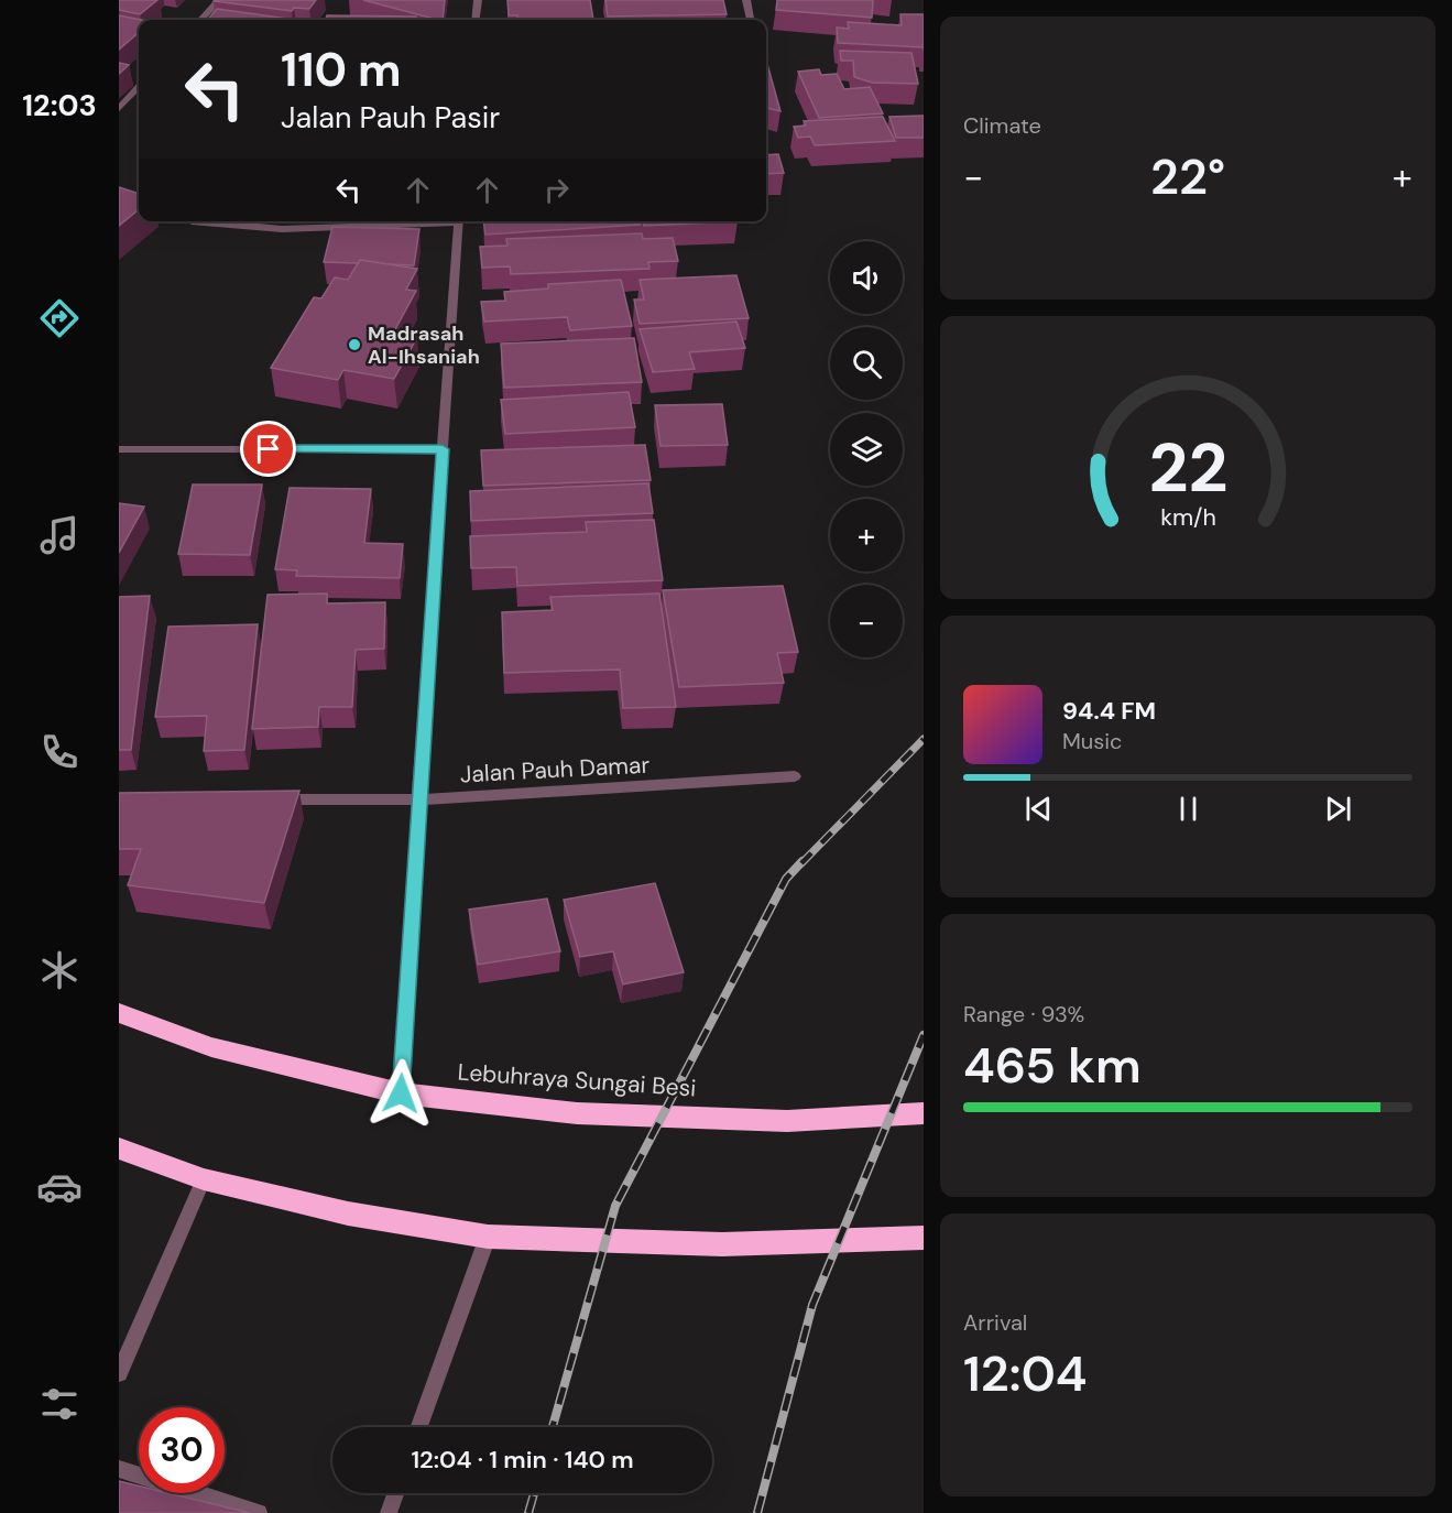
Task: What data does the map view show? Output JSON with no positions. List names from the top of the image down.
{
  "streets": {
    "highway": ["Lebuhraya Sungai Besi"],
    "street": ["Jalan Pauh Damar"]
  },
  "places": ["Madrasah Al-Ihsaniah"],
  "page": {
    "tabs": "12:03",
    "tile": [
      "Climate",
      ["Range · 93%", "465 km"],
      ["Arrival", "12:04"]
    ],
    "turn": ["110 m", "Jalan Pauh Pasir"],
    "heat": ["−", "22°", "+"],
    "map_buttons": ["+", "−"],
    "song": ["94.4 FM", "Music"],
    "limit": "30",
    "trip": "12:04 · 1 min · 140 m",
    "gauge": ["22", "km/h"]
  }
}
